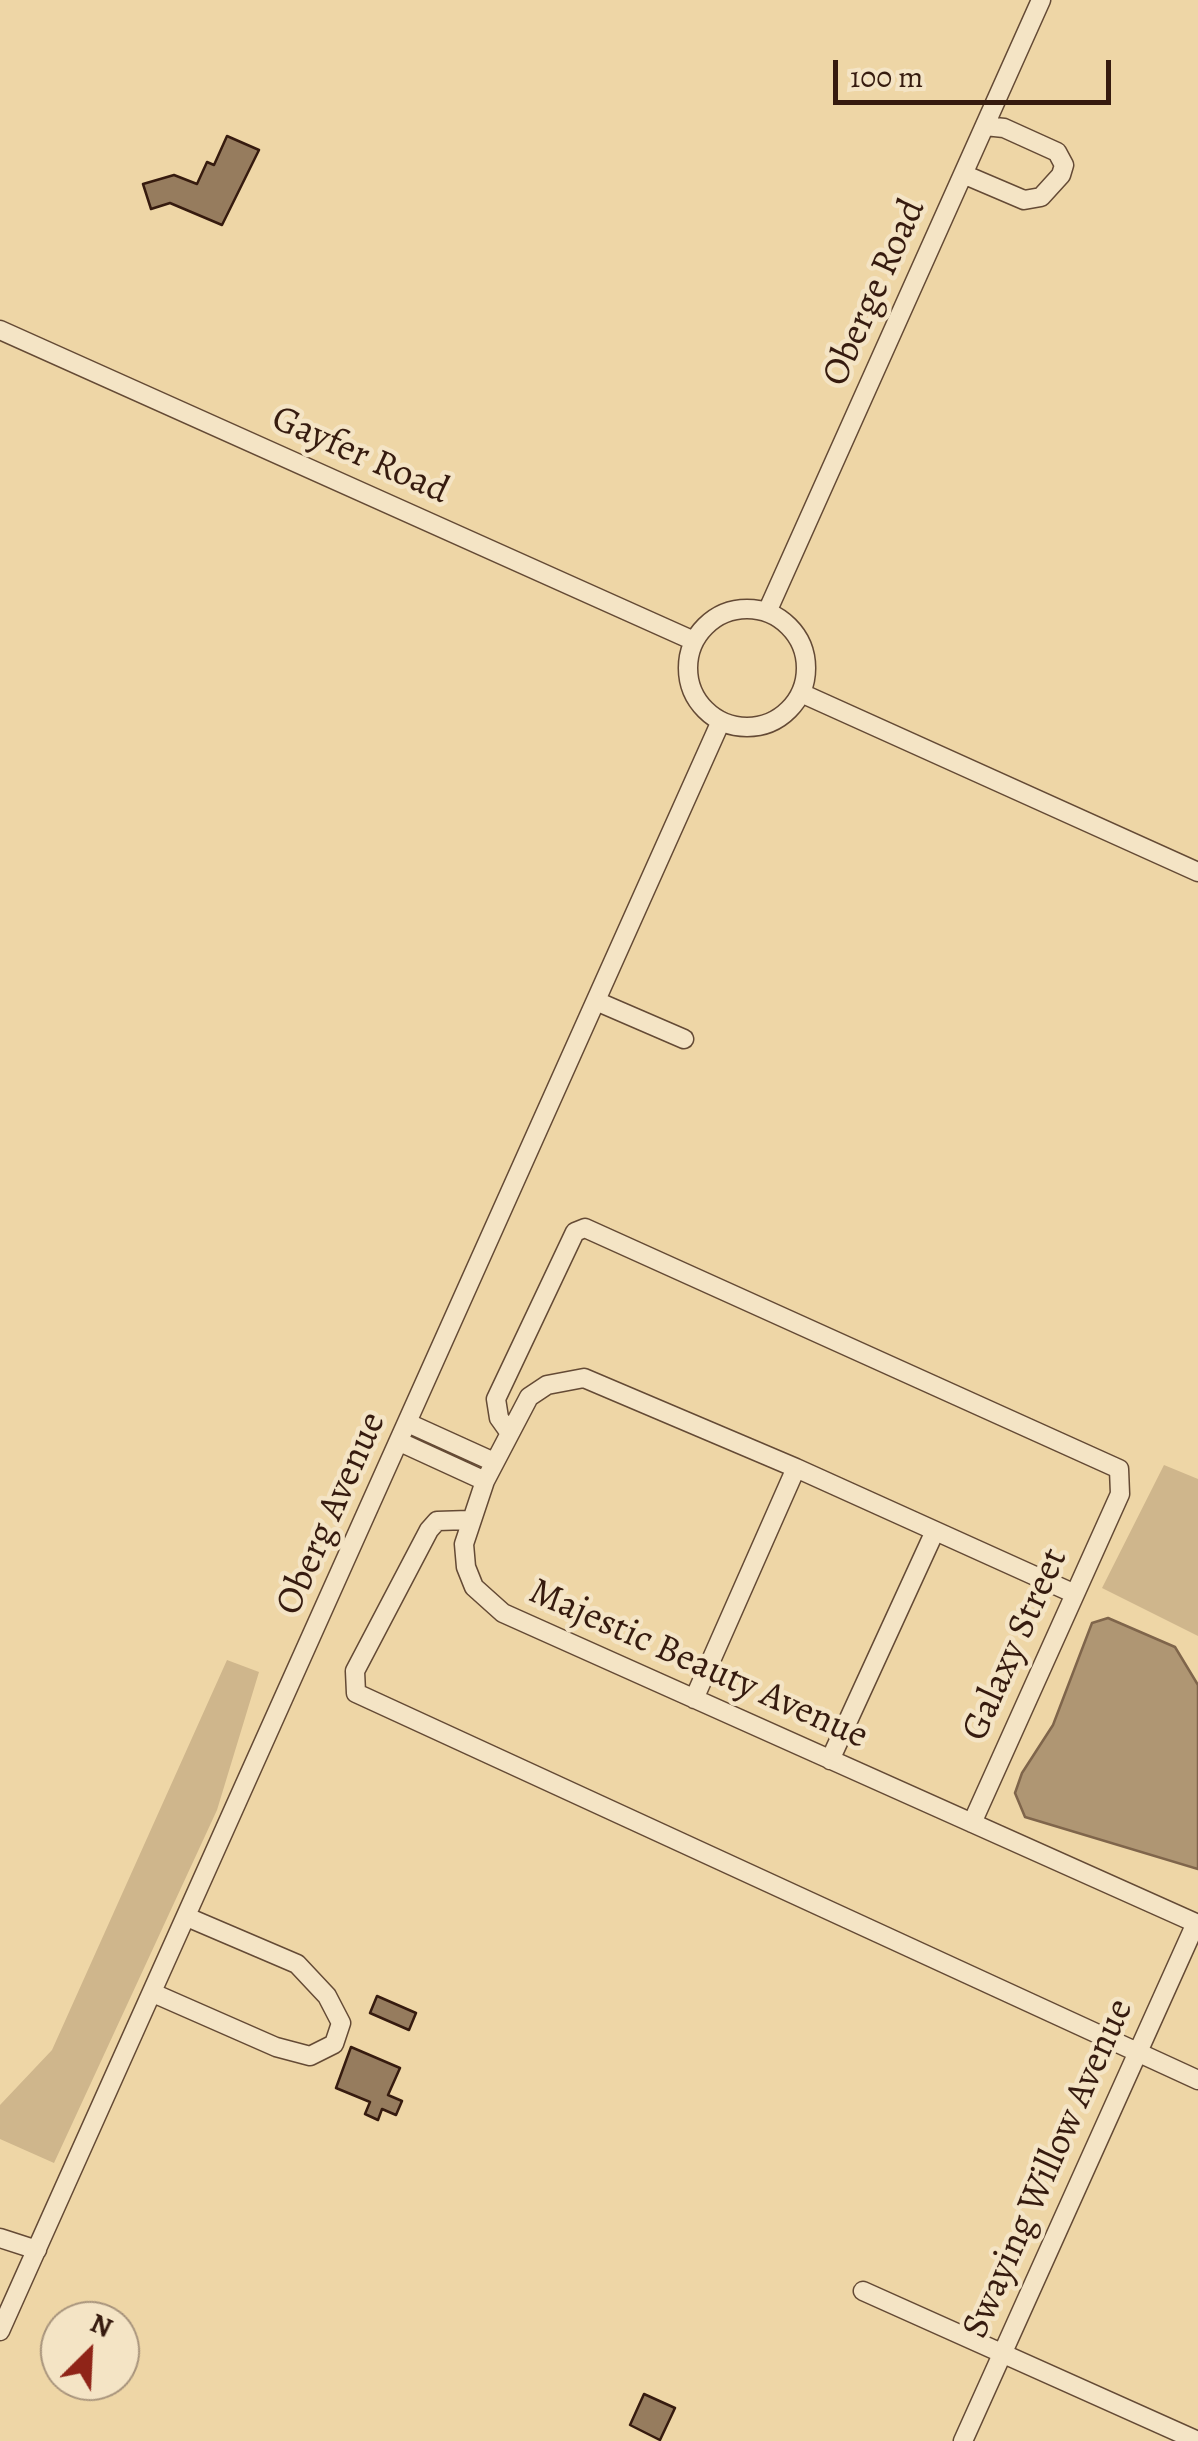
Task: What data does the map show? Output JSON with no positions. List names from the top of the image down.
{
  "streets": {
    "street": [
      "Oberge Road",
      "Gayfer Road",
      "Oberg Avenue",
      "Galaxy Street",
      "Majestic Beauty Avenue",
      "Swaying Willow Avenue"
    ]
  },
  "crossings": [
    ["Oberge Road", "Gayfer Road"],
    ["Oberge Road", "Oberg Avenue"],
    ["Gayfer Road", "Oberg Avenue"],
    ["Galaxy Street", "Majestic Beauty Avenue"],
    ["Majestic Beauty Avenue", "Swaying Willow Avenue"]
  ],
  "scale_bar": "100 m",
  "north": "top right"
}
